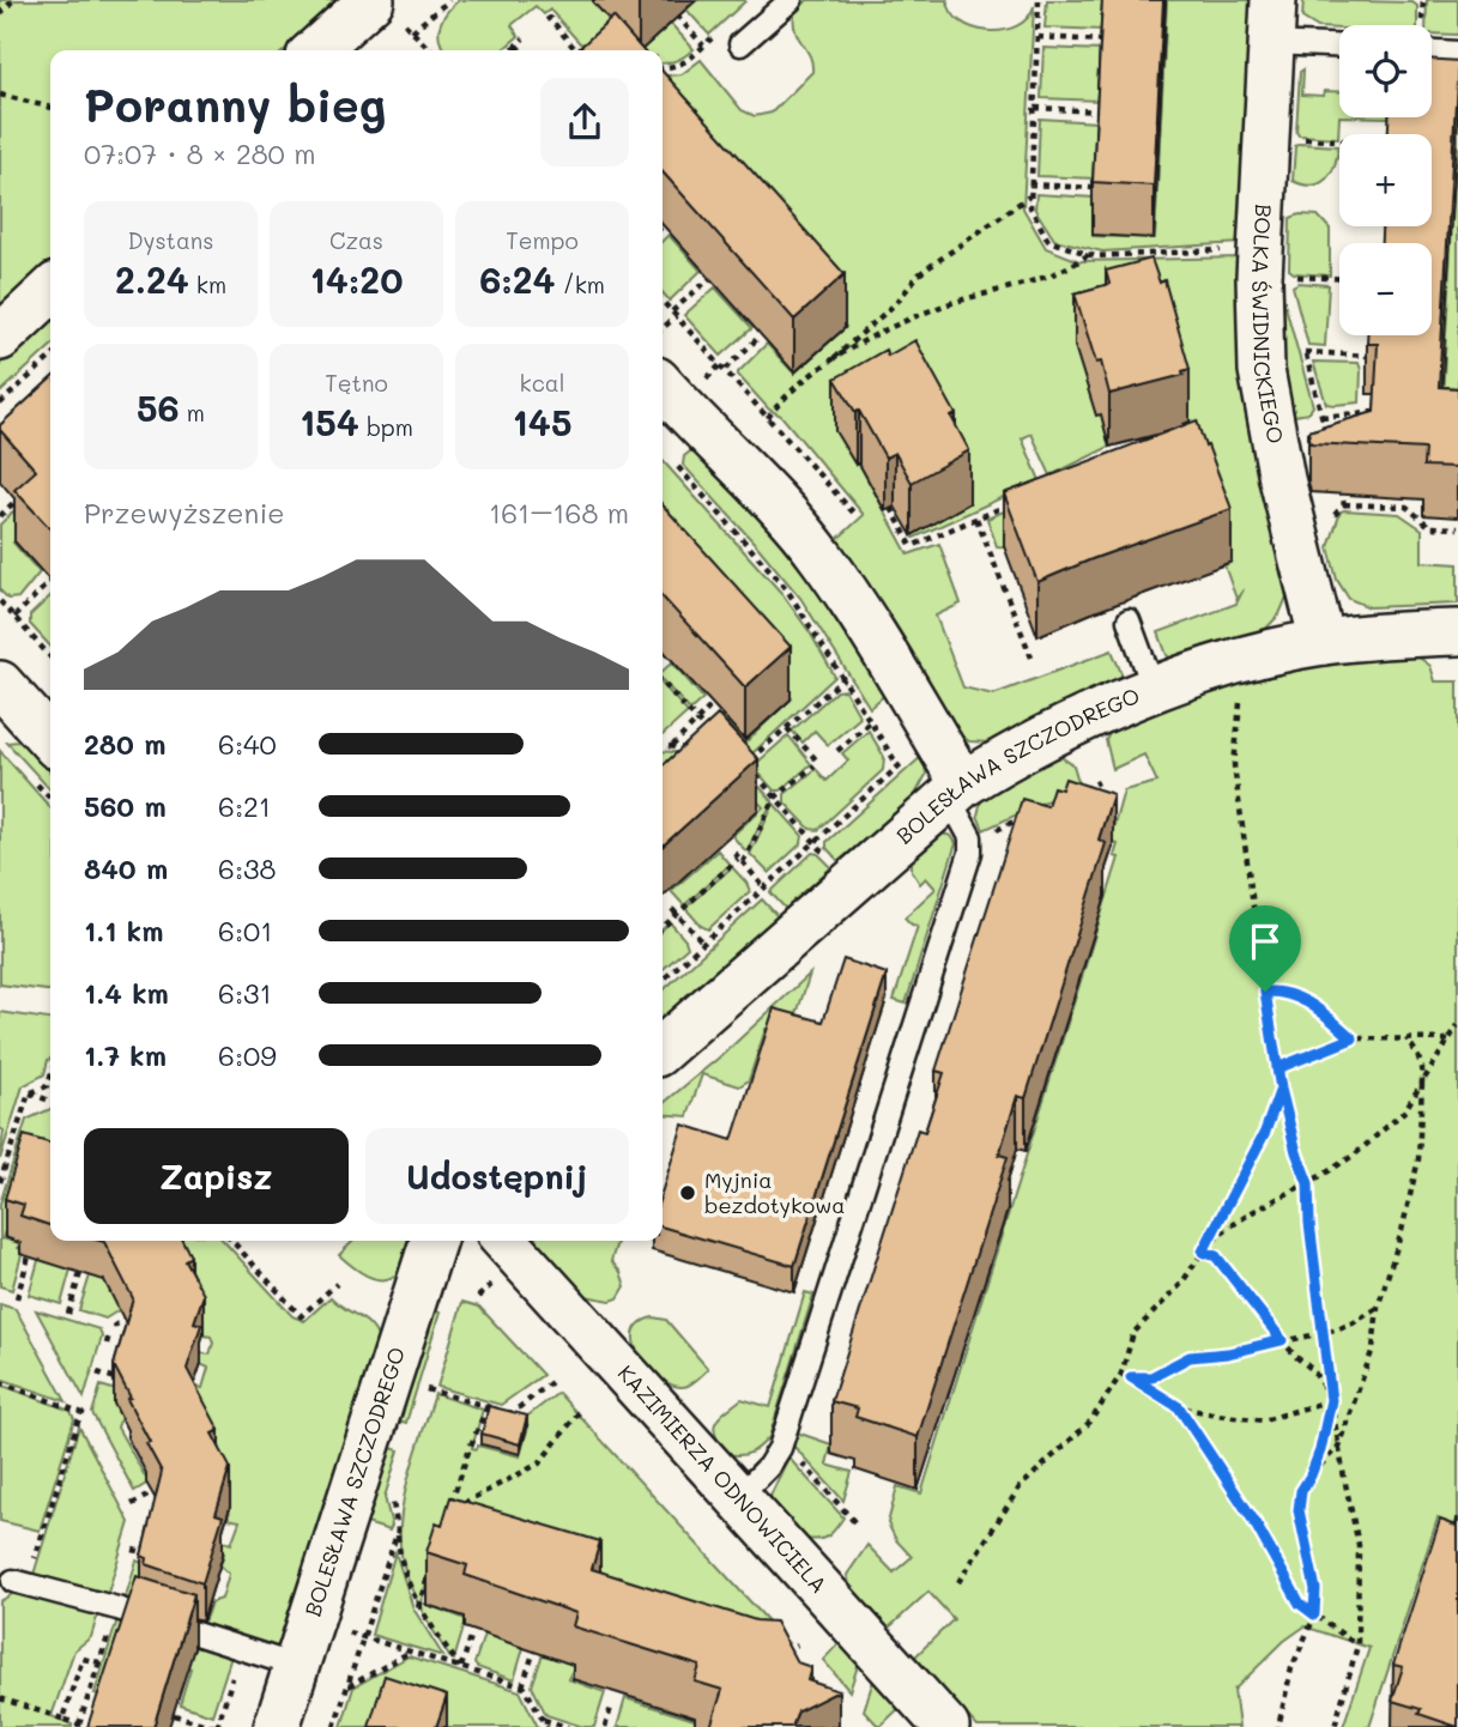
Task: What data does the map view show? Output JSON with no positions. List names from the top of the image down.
{
  "streets": {
    "street": ["BOLKA ŚWIDNICKIEGO", "BOLESŁAWA SZCZODREGO", "KAZIMIERZA ODNOWICIELA"]
  },
  "crossings": [
    ["BOLKA ŚWIDNICKIEGO", "BOLESŁAWA SZCZODREGO"]
  ],
  "places": ["Myjnia bezdotykowa"],
  "page": {
    "map_buttons": ["+", "−"],
    "heading": ["Poranny bieg", "07:07 · 8 × 280 m"],
    "stats": [
      ["Dystans", "2.24 km"],
      ["Czas", "14:20"],
      ["Tempo", "6:24 /km"],
      ["56 m"],
      ["Tętno", "154 bpm"],
      ["kcal", "145"]
    ],
    "chart": ["Przewyższenie", "161–168 m"],
    "list": [
      {
        "name": "280 m",
        "note": "6:40"
      },
      {
        "name": "560 m",
        "note": "6:21"
      },
      {
        "name": "840 m",
        "note": "6:38"
      },
      {
        "name": "1.1 km",
        "note": "6:01"
      },
      {
        "name": "1.4 km",
        "note": "6:31"
      },
      {
        "name": "1.7 km",
        "note": "6:09"
      }
    ],
    "buttons": ["Zapisz", "Udostępnij"]
  }
}
